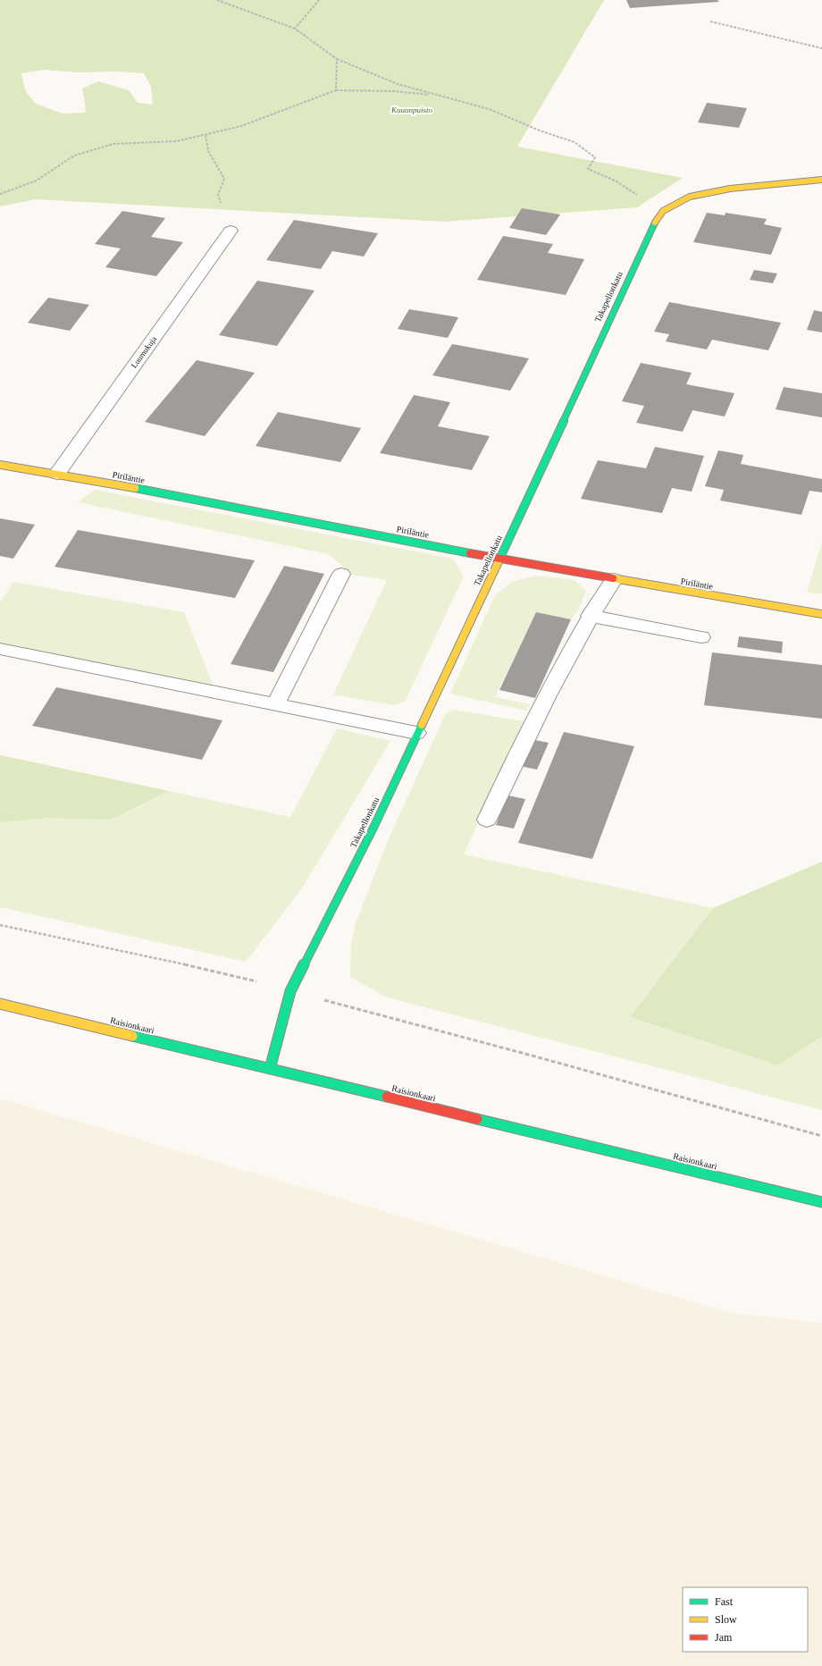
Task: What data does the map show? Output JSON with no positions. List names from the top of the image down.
{
  "streets": {
    "street": [
      "Takapellonkatu",
      "Luumukuja",
      "Piriläntie",
      "Raisionkaari"
    ]
  },
  "crossings": [
    ["Takapellonkatu", "Piriläntie"],
    ["Takapellonkatu", "Raisionkaari"],
    ["Luumukuja", "Piriläntie"]
  ],
  "parks": ["Kuuanpuisto"],
  "legend": ["Fast", "Slow", "Jam"]
}
